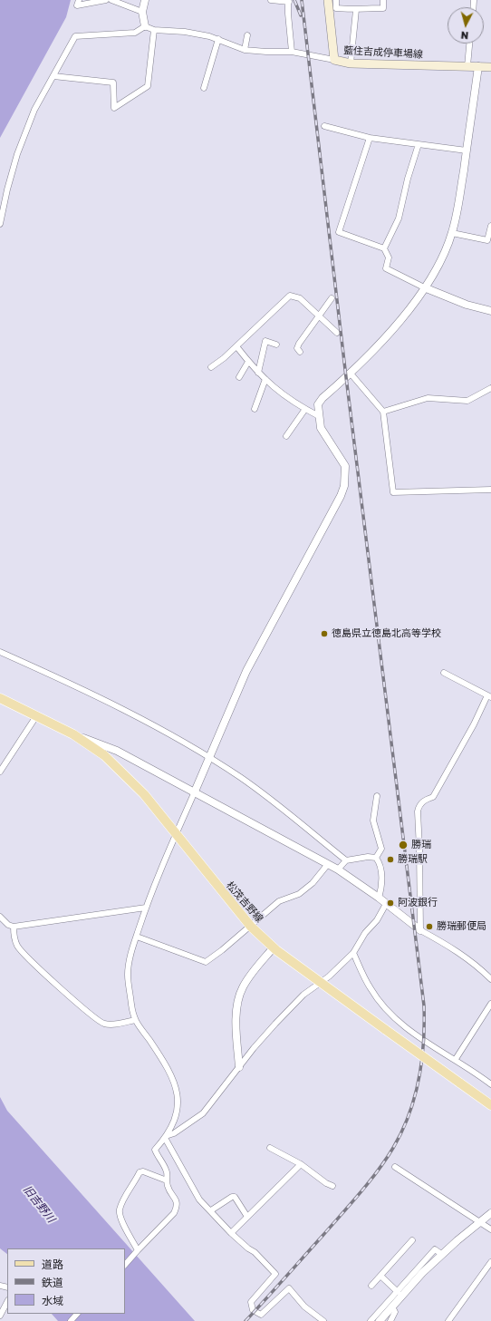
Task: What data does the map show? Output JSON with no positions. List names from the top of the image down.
{
  "streets": {
    "main road": ["藍住吉成停車場線", "松茂吉野線"]
  },
  "water": ["旧吉野川"],
  "places": [
    "徳島県立徳島北高等学校",
    "勝瑞",
    "勝瑞駅",
    "阿波銀行",
    "勝瑞郵便局"
  ],
  "legend": ["道路", "鉄道", "水域"],
  "north": "bottom"
}
